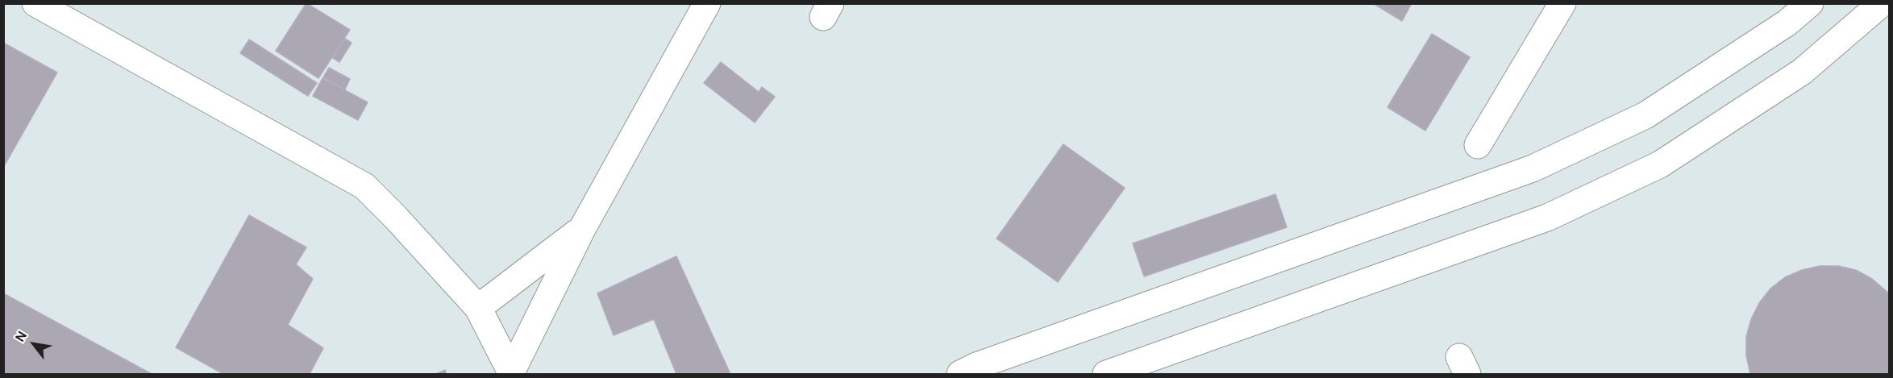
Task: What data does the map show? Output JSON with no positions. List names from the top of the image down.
{
  "north": "top left"
}
